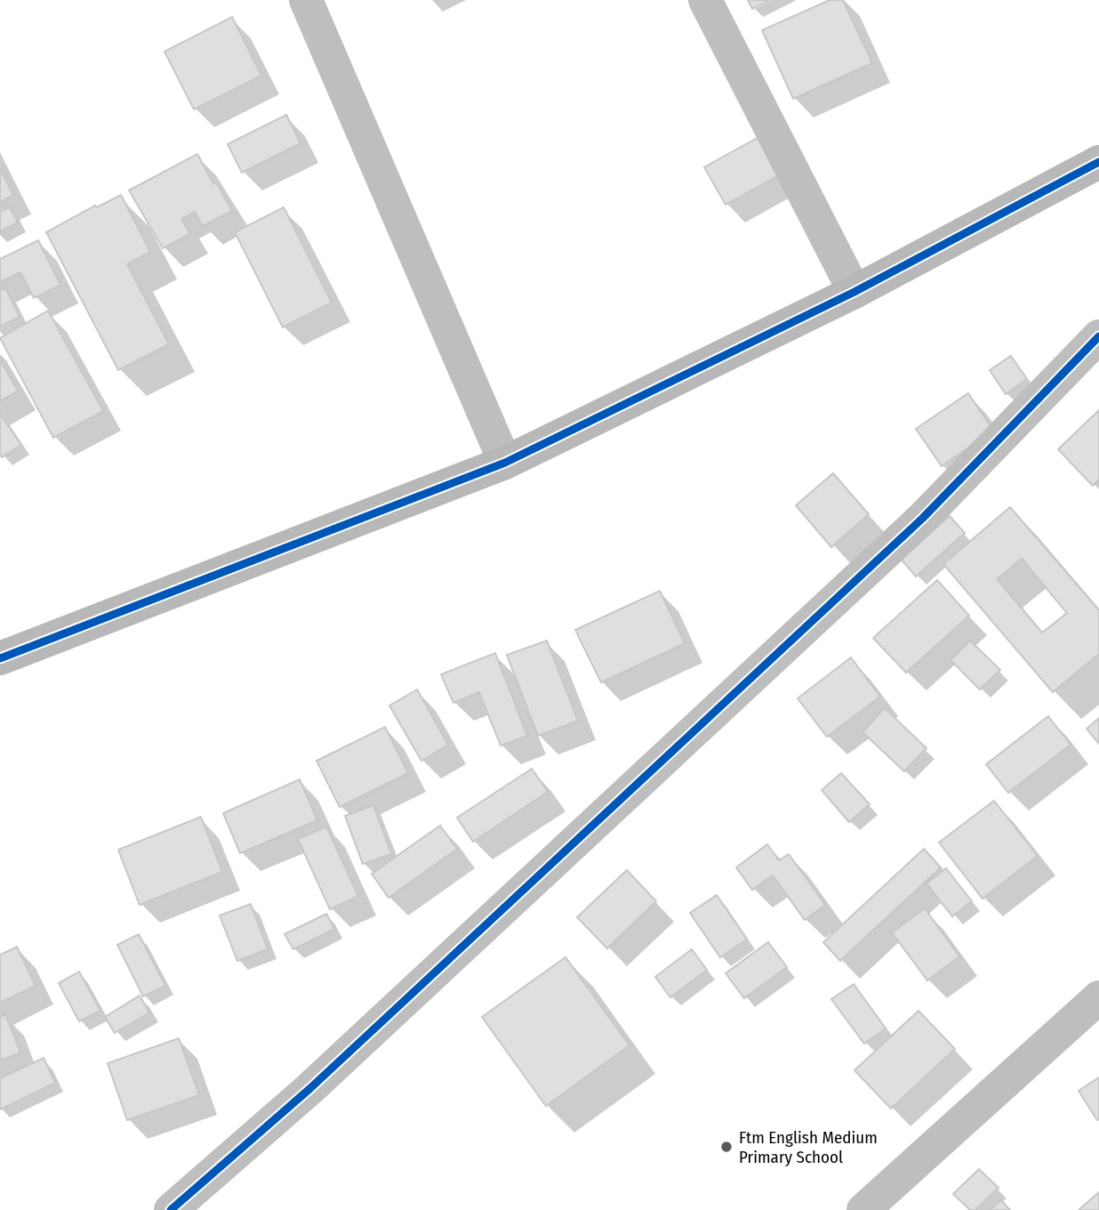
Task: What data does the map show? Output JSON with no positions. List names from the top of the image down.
{
  "places": ["Ftm English Medium Primary School"]
}
